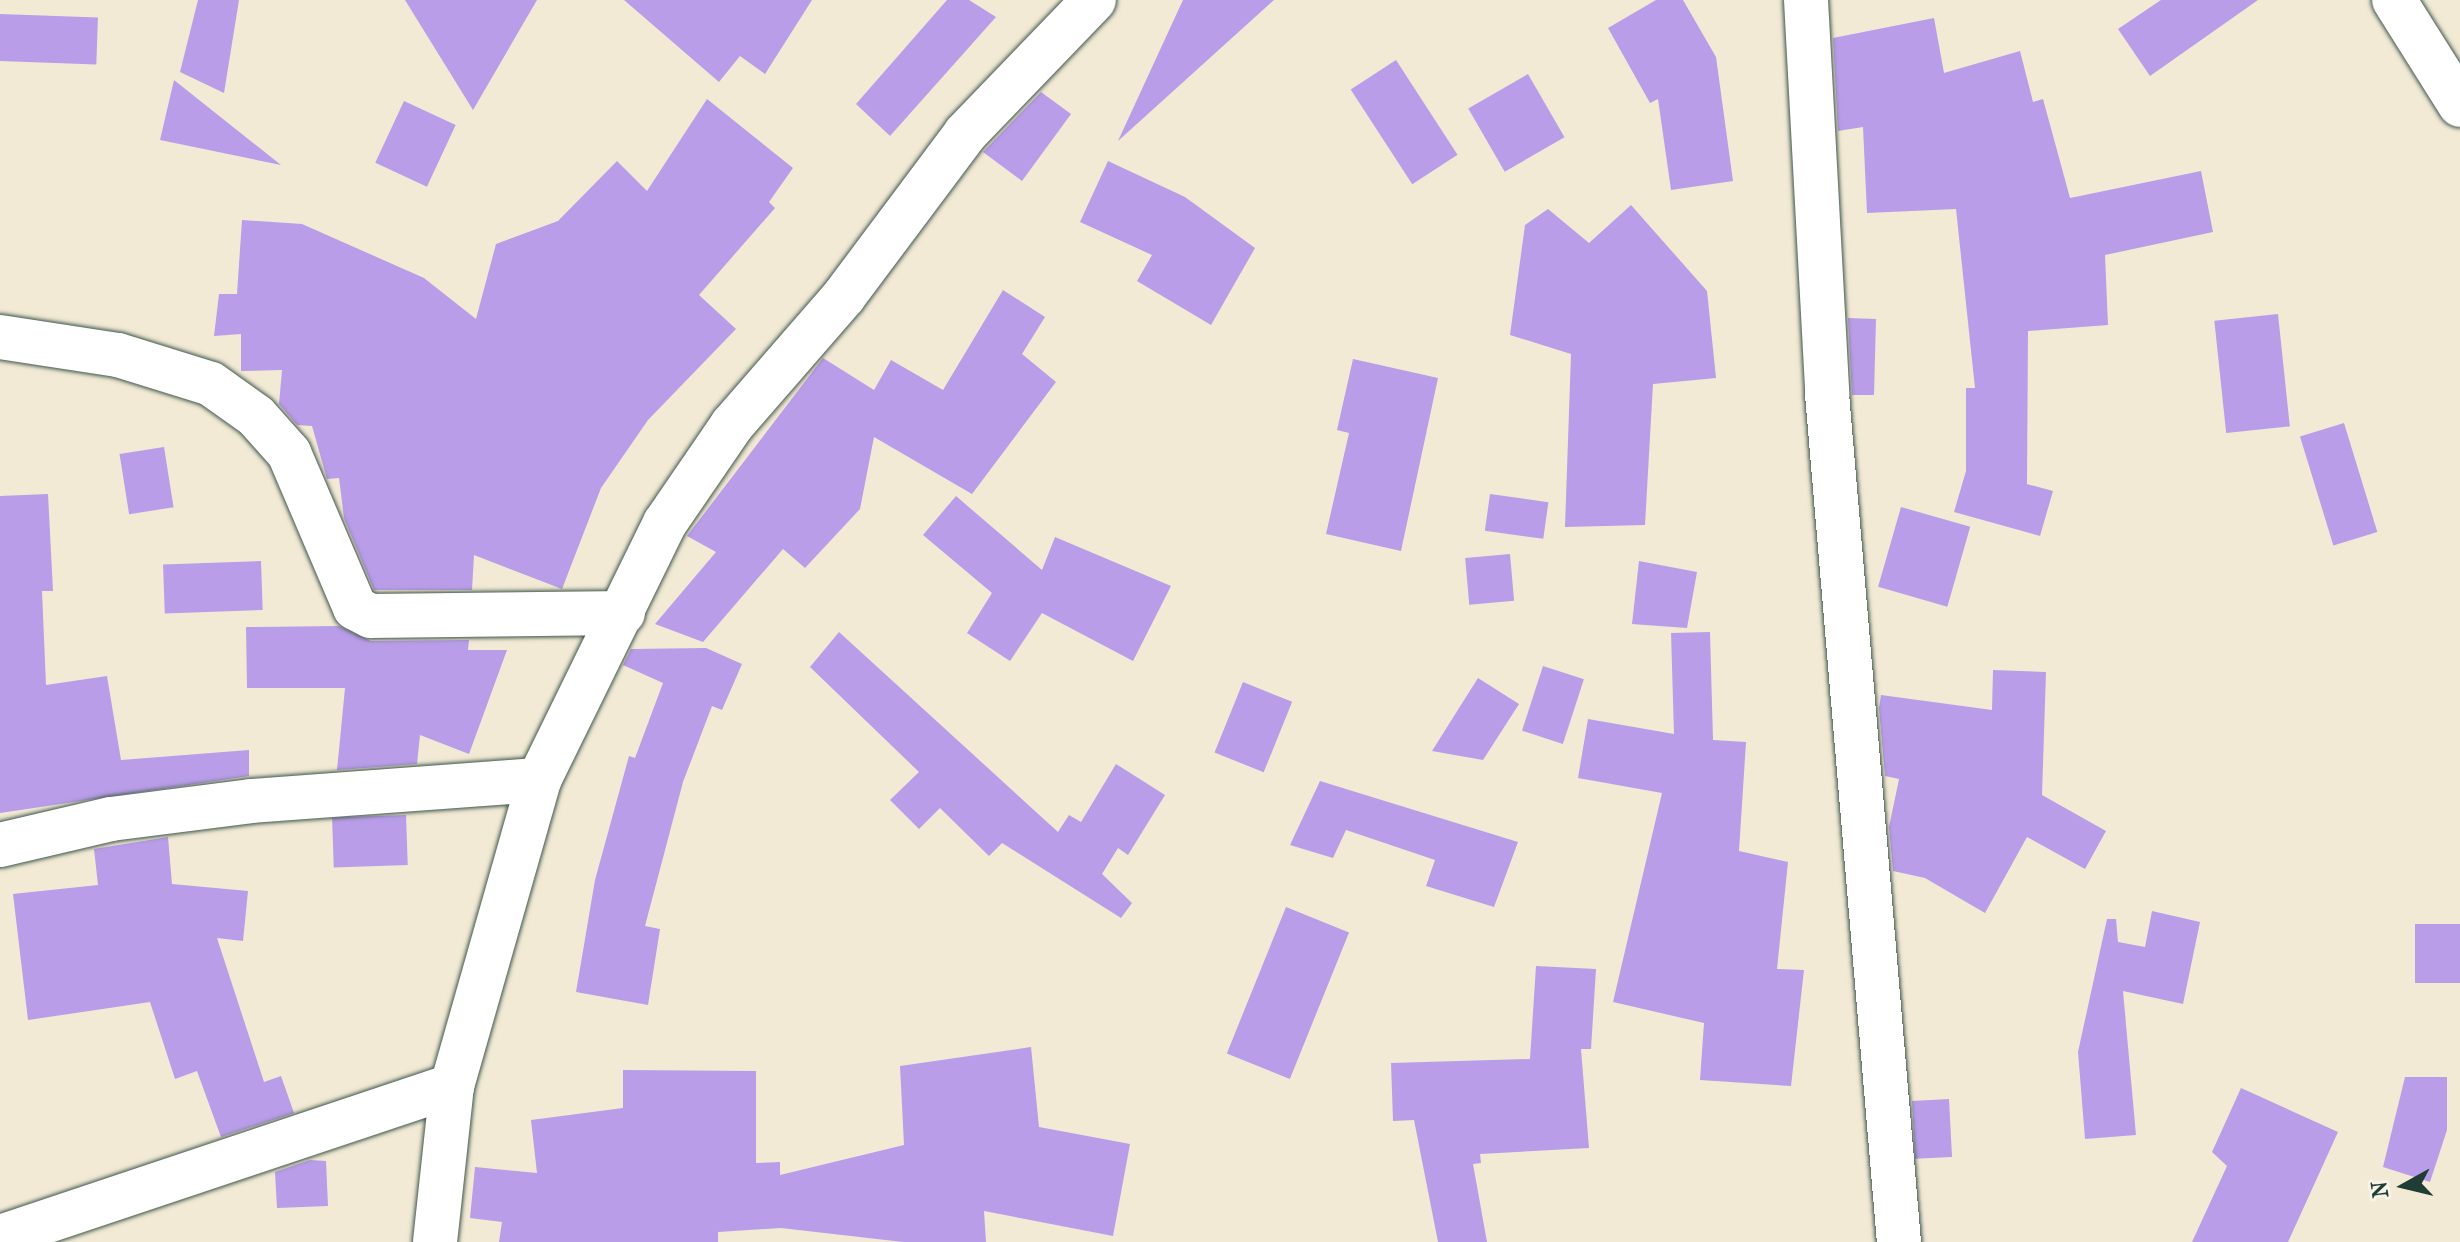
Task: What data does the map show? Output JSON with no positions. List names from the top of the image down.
{
  "north": "left"
}
